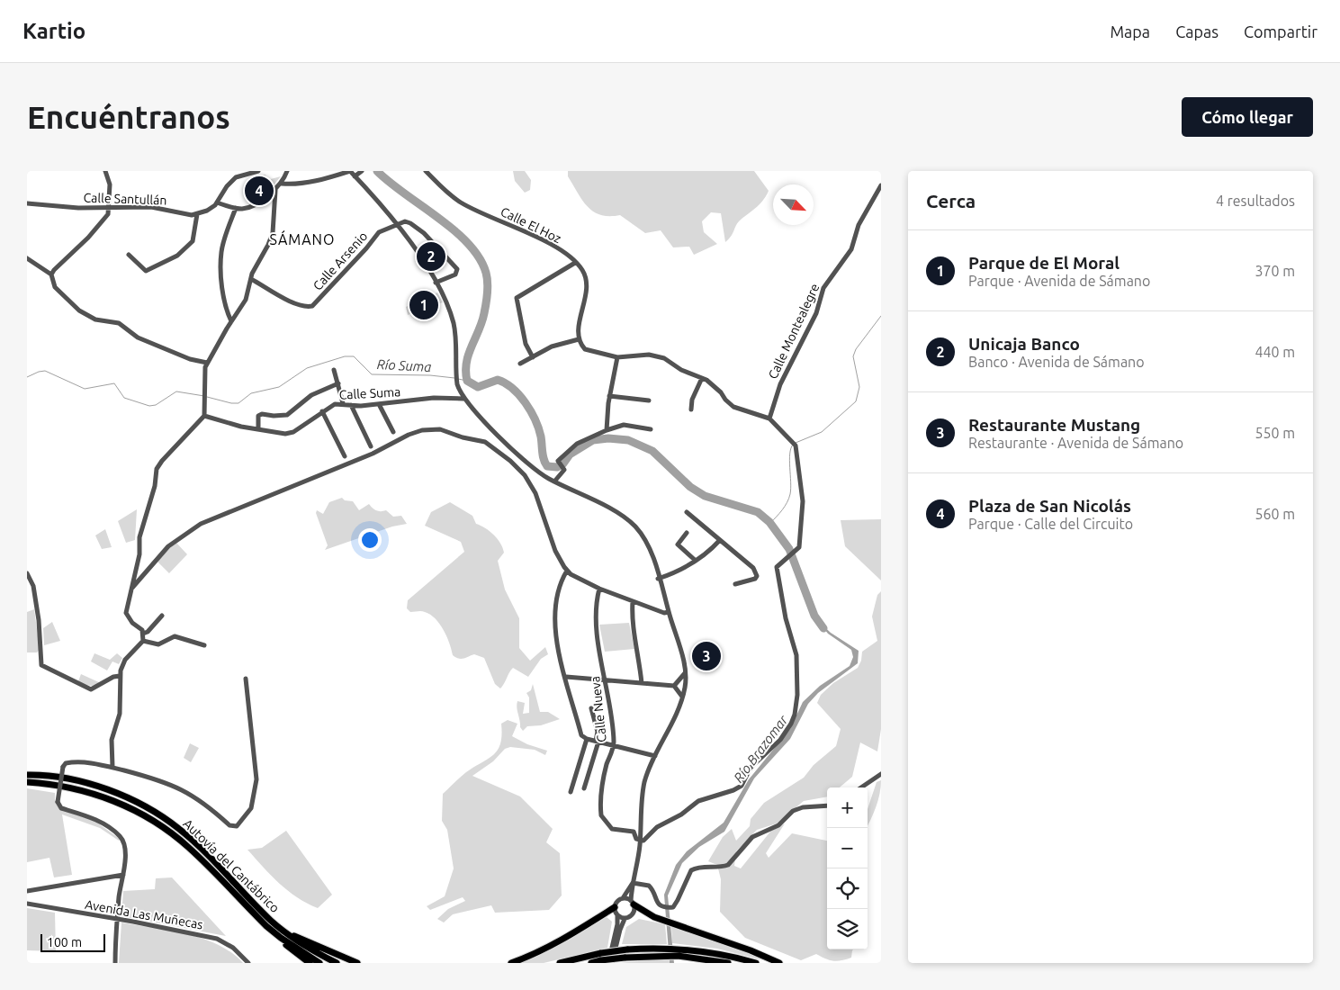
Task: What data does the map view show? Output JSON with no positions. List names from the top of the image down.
{
  "streets": {
    "highway": ["Autovía del Cantábrico"],
    "street": [
      "Calle Santullán",
      "Calle El Hoz",
      "Calle Arsenio",
      "Calle Montealegre",
      "Calle Suma",
      "Calle Nueva",
      "Avenida Las Muñecas"
    ]
  },
  "districts": ["SÁMANO"],
  "water": ["Río Suma", "Río Brazomar"],
  "scale_bar": "100 m",
  "north": "bottom right",
  "page": {
    "header": "Kartio",
    "nav": ["Mapa", "Capas", "Compartir"],
    "buttons": "Cómo llegar",
    "title": "Encuéntranos",
    "heading": ["Cerca", "4 resultados"],
    "pins": [
      "4",
      "2",
      "1",
      "3"
    ],
    "list": [
      {
        "mark": "1",
        "name": "Parque de El Moral",
        "note": "Parque · Avenida de Sámano",
        "value": "370 m"
      },
      {
        "mark": "2",
        "name": "Unicaja Banco",
        "note": "Banco · Avenida de Sámano",
        "value": "440 m"
      },
      {
        "mark": "3",
        "name": "Restaurante Mustang",
        "note": "Restaurante · Avenida de Sámano",
        "value": "550 m"
      },
      {
        "mark": "4",
        "name": "Plaza de San Nicolás",
        "note": "Parque · Calle del Circuito",
        "value": "560 m"
      }
    ],
    "map_buttons": ["+", "−"],
    "scale": "100 m"
  }
}
